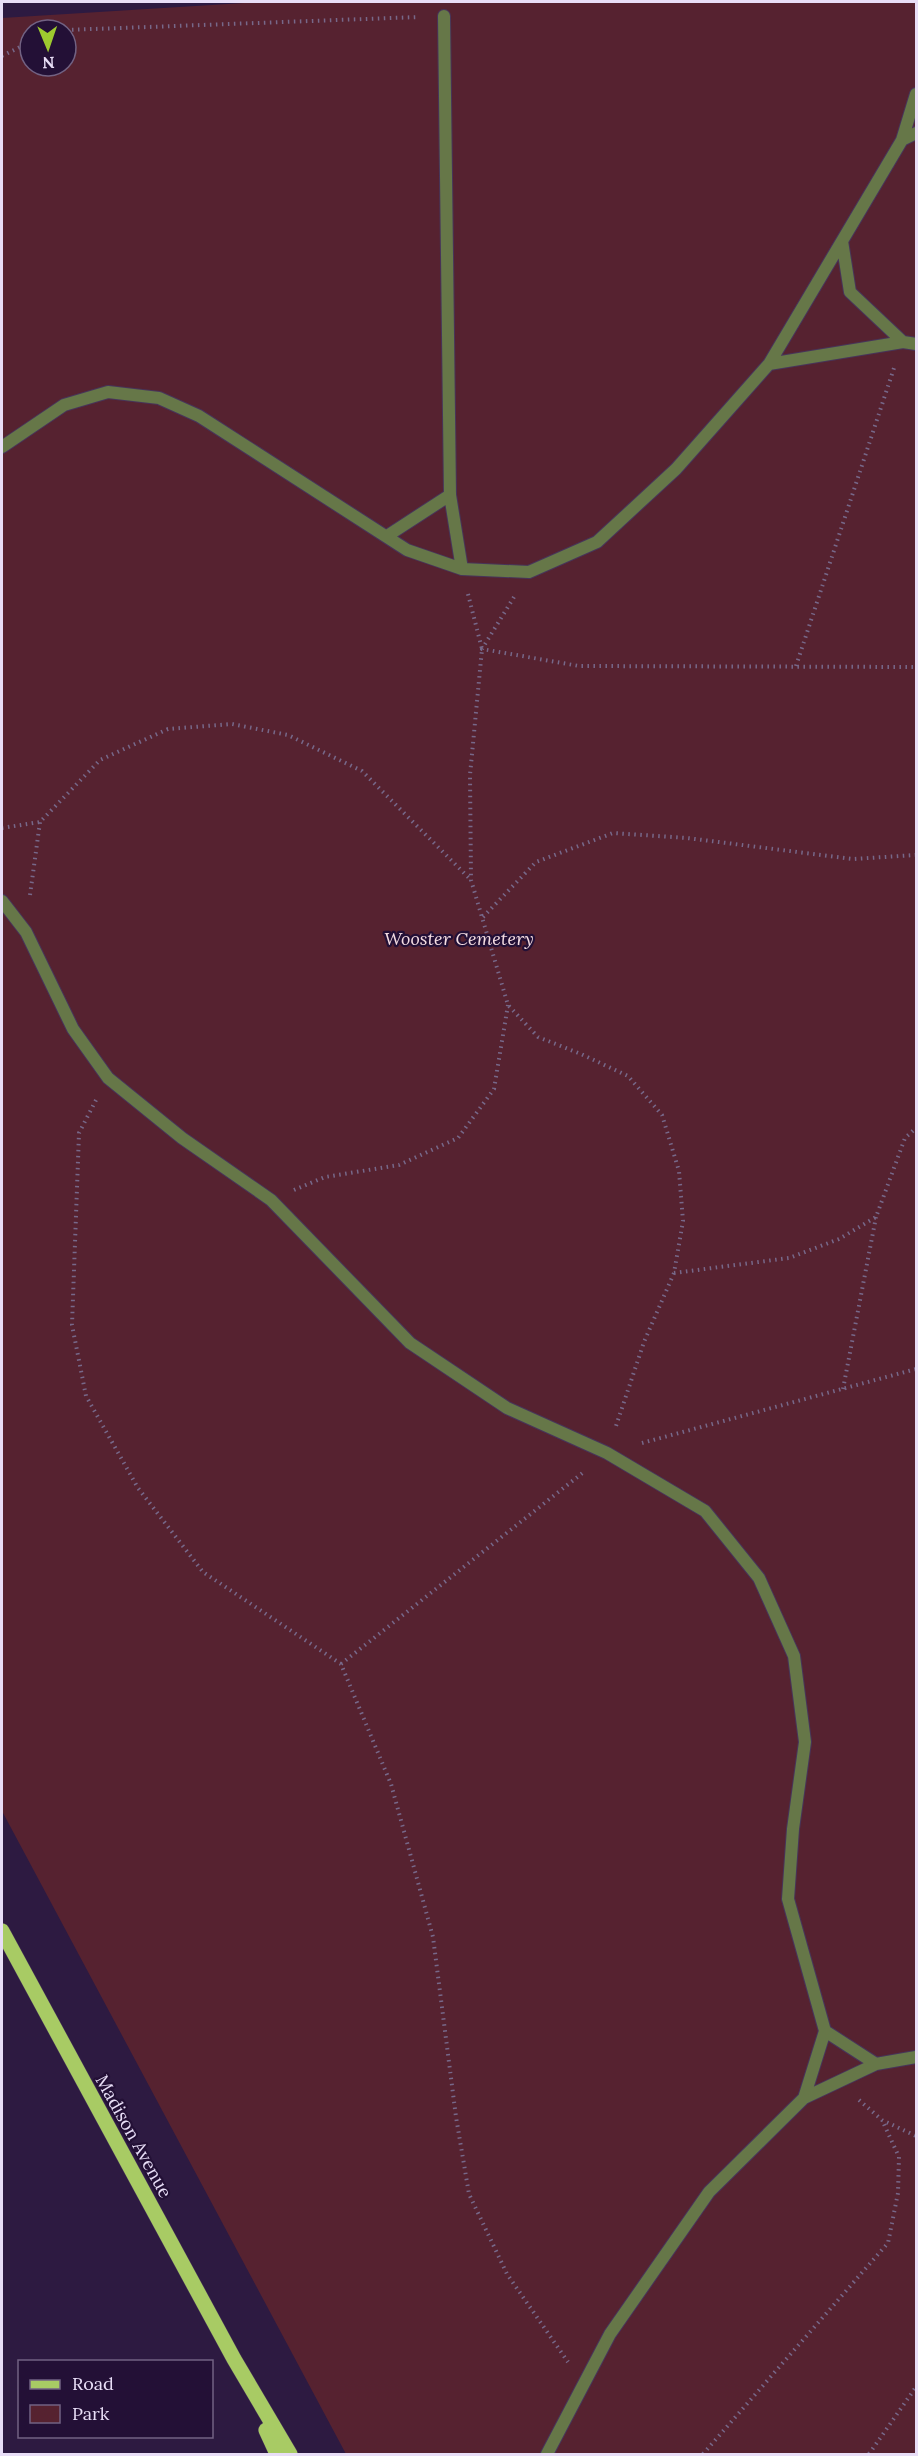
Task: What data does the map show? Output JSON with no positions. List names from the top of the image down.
{
  "streets": {
    "main road": ["Madison Avenue"]
  },
  "parks": ["Wooster Cemetery"],
  "legend": ["Road", "Park"],
  "north": "bottom"
}
